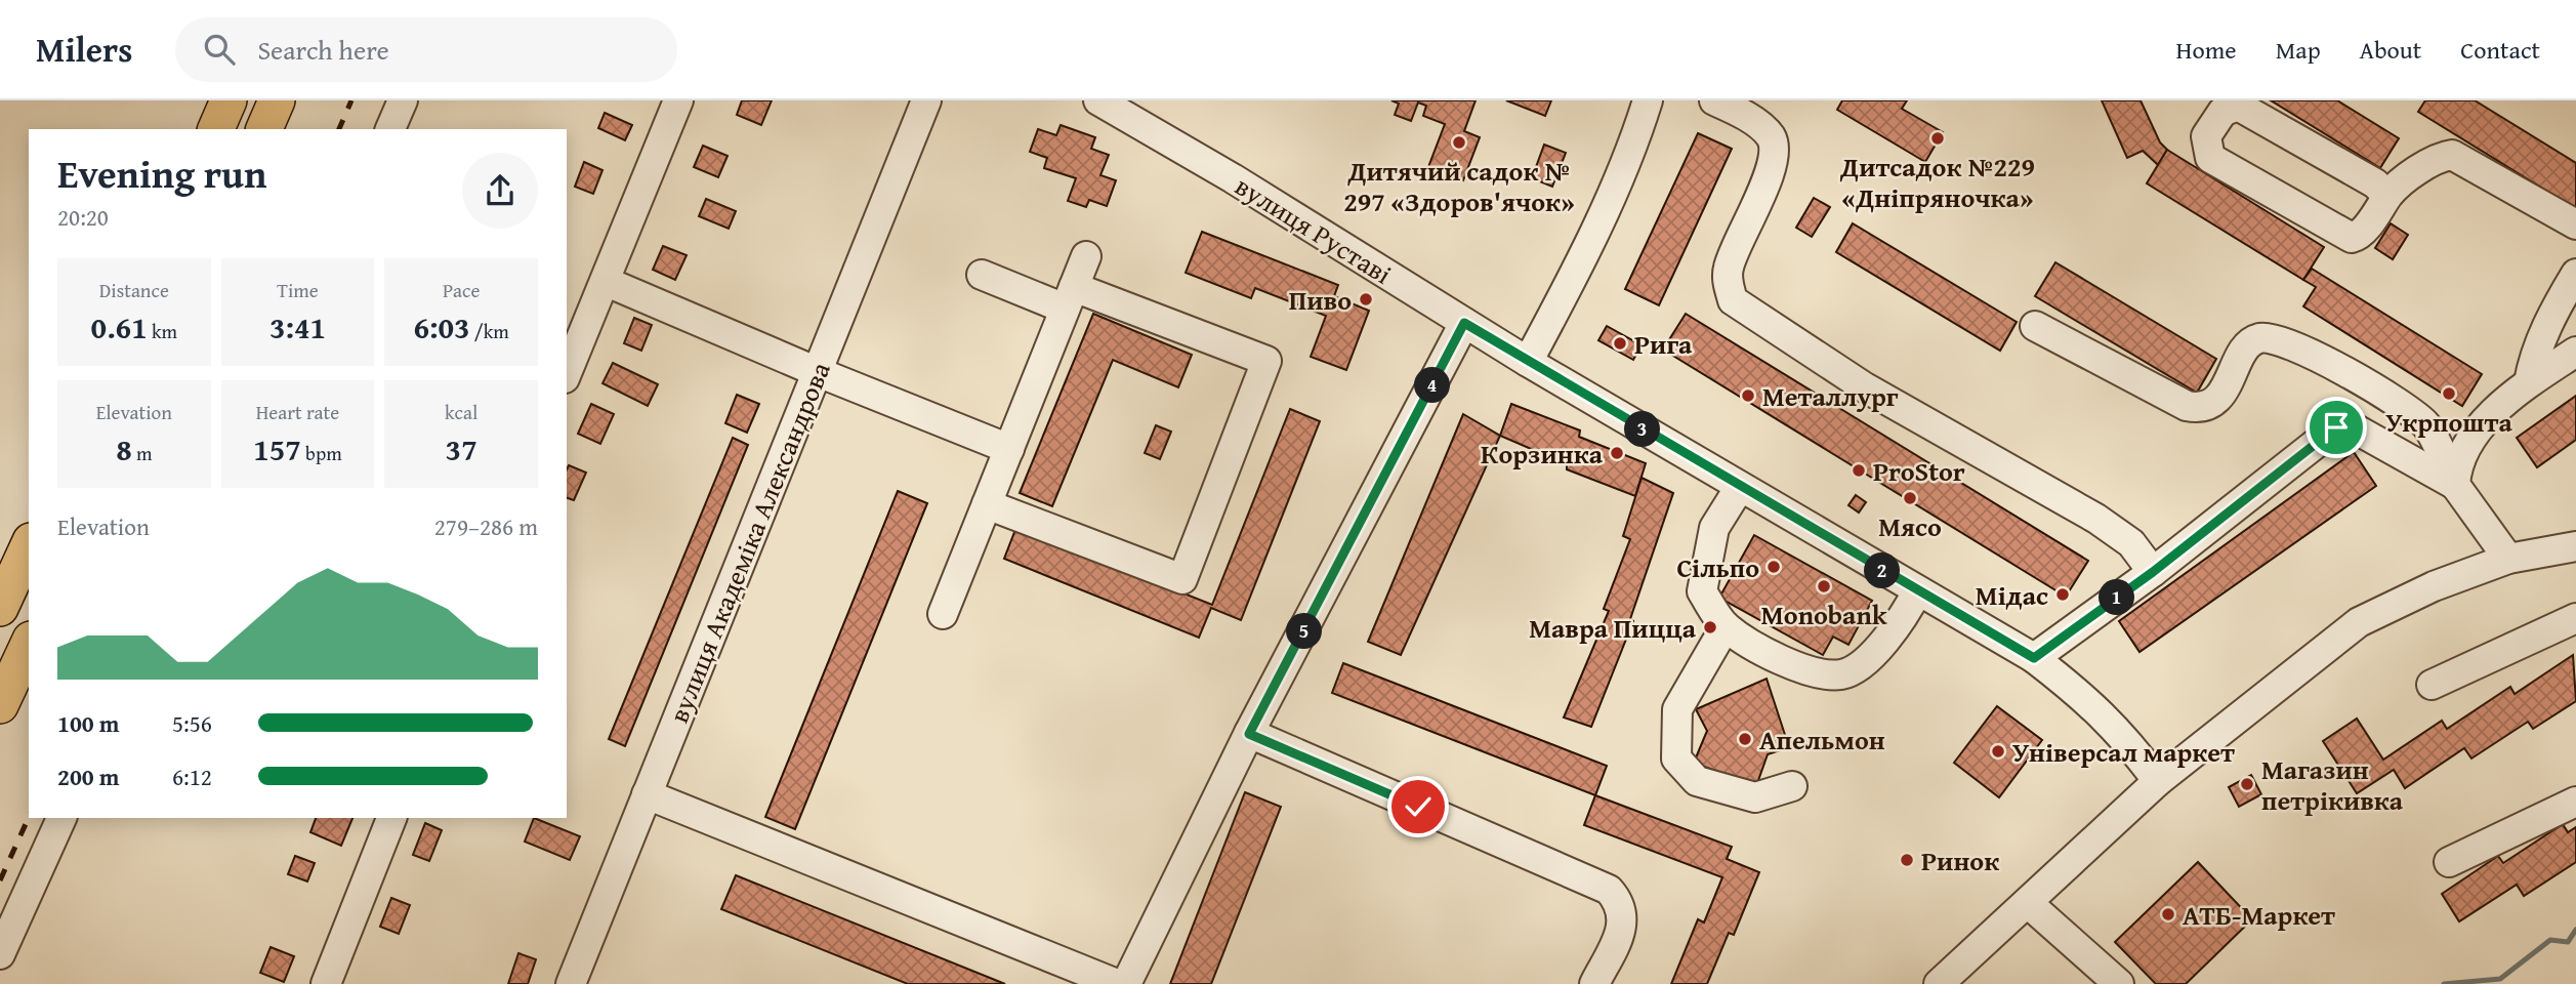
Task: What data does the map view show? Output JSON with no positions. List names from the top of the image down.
{
  "streets": {
    "street": ["вулиця Руставі", "вулиця Академіка Александрова"]
  },
  "places": [
    "Дитсадок №229 «Дніпряночка»",
    "Дитячий садок № 297 «Здоров'ячок»",
    "Пиво",
    "Рига",
    "Укрпошта",
    "Металлург",
    "Корзинка",
    "ProStor",
    "Мясо",
    "Сільпо",
    "Monobank",
    "Мідас",
    "Мавра Пицца",
    "Апельмон",
    "Універсал маркет",
    "Магазин петрікивка",
    "Ринок",
    "АТБ-Маркет"
  ],
  "page": {
    "header": "Milers",
    "search": "Search here",
    "nav": [
      "Home",
      "Map",
      "About",
      "Contact"
    ],
    "heading": ["Evening run", "20:20"],
    "stats": [
      ["Distance", "0.61 km"],
      ["Time", "3:41"],
      ["Pace", "6:03 /km"],
      ["Elevation", "8 m"],
      ["Heart rate", "157 bpm"],
      ["kcal", "37"]
    ],
    "pins": [
      "4",
      "3",
      "2",
      "1",
      "5"
    ],
    "chart": ["Elevation", "279–286 m"],
    "list": [
      {
        "name": "100 m",
        "note": "5:56"
      },
      {
        "name": "200 m",
        "note": "6:12"
      }
    ]
  }
}
